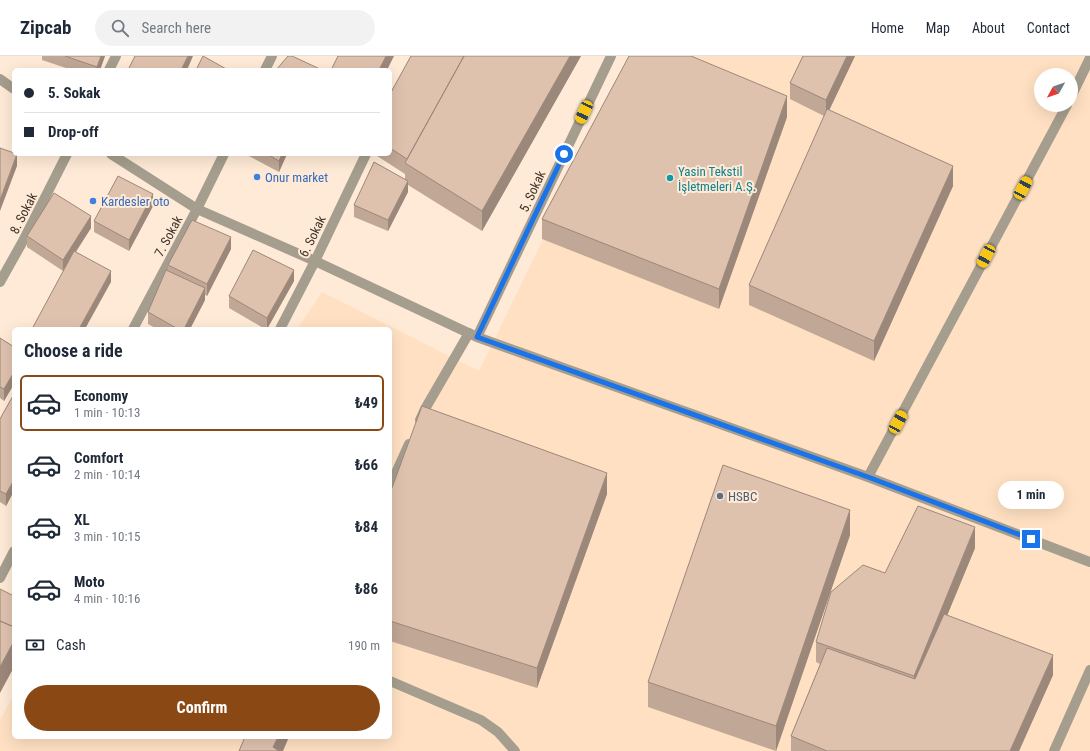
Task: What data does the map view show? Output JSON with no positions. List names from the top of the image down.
{
  "streets": {
    "street": [
      "5. Sokak",
      "8. Sokak",
      "7. Sokak",
      "6. Sokak"
    ]
  },
  "places": [
    "Onur market",
    "Yasin Tekstil İşletmeleri A.Ş.",
    "Kardesler oto",
    "HSBC"
  ],
  "north": "bottom left",
  "page": {
    "header": "Zipcab",
    "search": "Search here",
    "nav": [
      "Home",
      "Map",
      "About",
      "Contact"
    ],
    "banner": ["5. Sokak", "Drop-off"],
    "heading": "Choose a ride",
    "list": [
      {
        "name": "Economy",
        "note": "1 min · 10:13",
        "value": "₺49"
      },
      {
        "name": "Comfort",
        "note": "2 min · 10:14",
        "value": "₺66"
      },
      {
        "name": "XL",
        "note": "3 min · 10:15",
        "value": "₺84"
      },
      {
        "name": "Moto",
        "note": "4 min · 10:16",
        "value": "₺86"
      }
    ],
    "bubble": "1 min",
    "pay": ["Cash", "190 m"],
    "buttons": "Confirm"
  }
}
